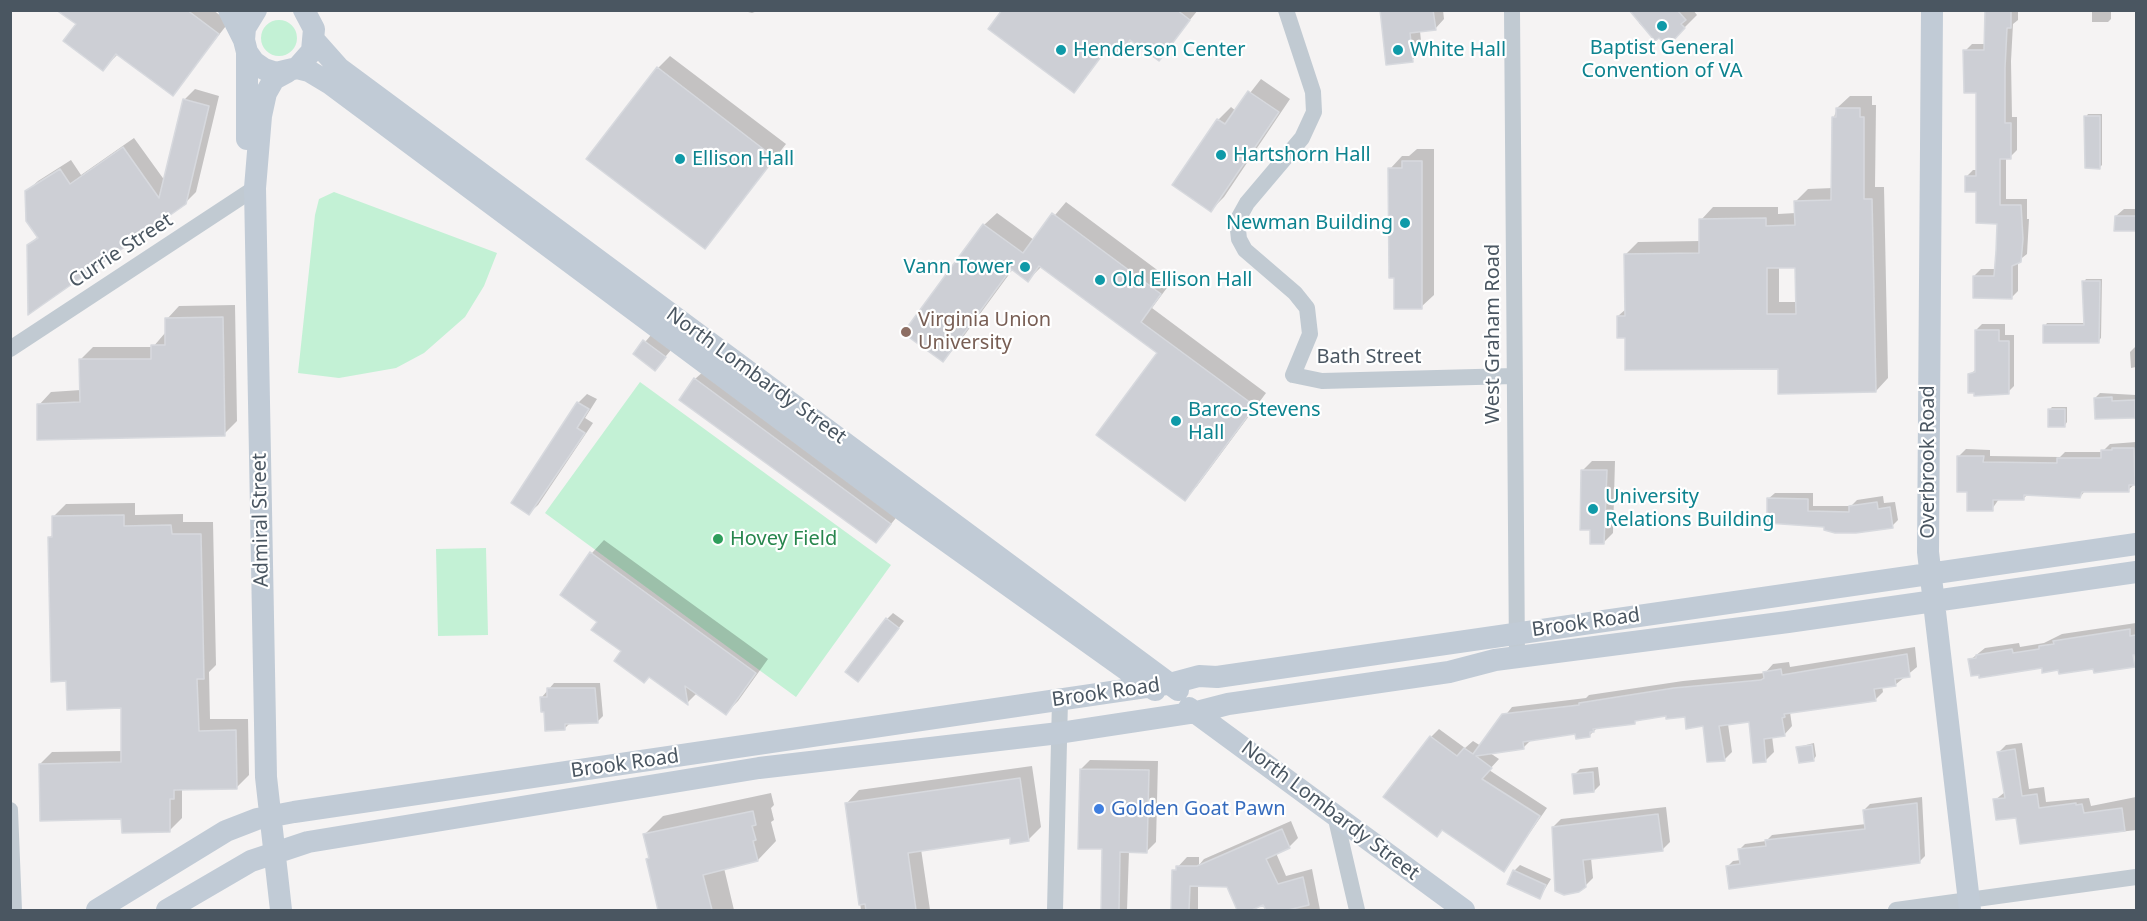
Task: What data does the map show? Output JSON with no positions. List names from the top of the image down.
{
  "streets": {
    "main road": [
      "North Lombardy Street",
      "Overbrook Road",
      "Admiral Street",
      "Brook Road"
    ],
    "street": ["Currie Street", "West Graham Road", "Bath Street"]
  },
  "crossings": [
    ["Currie Street", "Admiral Street"],
    ["West Graham Road", "Bath Street"],
    ["West Graham Road", "Brook Road"],
    ["North Lombardy Street", "Admiral Street"],
    ["North Lombardy Street", "Brook Road"],
    ["Overbrook Road", "Brook Road"],
    ["Admiral Street", "Brook Road"]
  ],
  "places": [
    "Baptist General Convention of VA",
    "Henderson Center",
    "White Hall",
    "Hartshorn Hall",
    "Ellison Hall",
    "Newman Building",
    "Vann Tower",
    "Old Ellison Hall",
    "Virginia Union University",
    "Barco-Stevens Hall",
    "University Relations Building",
    "Hovey Field",
    "Golden Goat Pawn"
  ]
}
